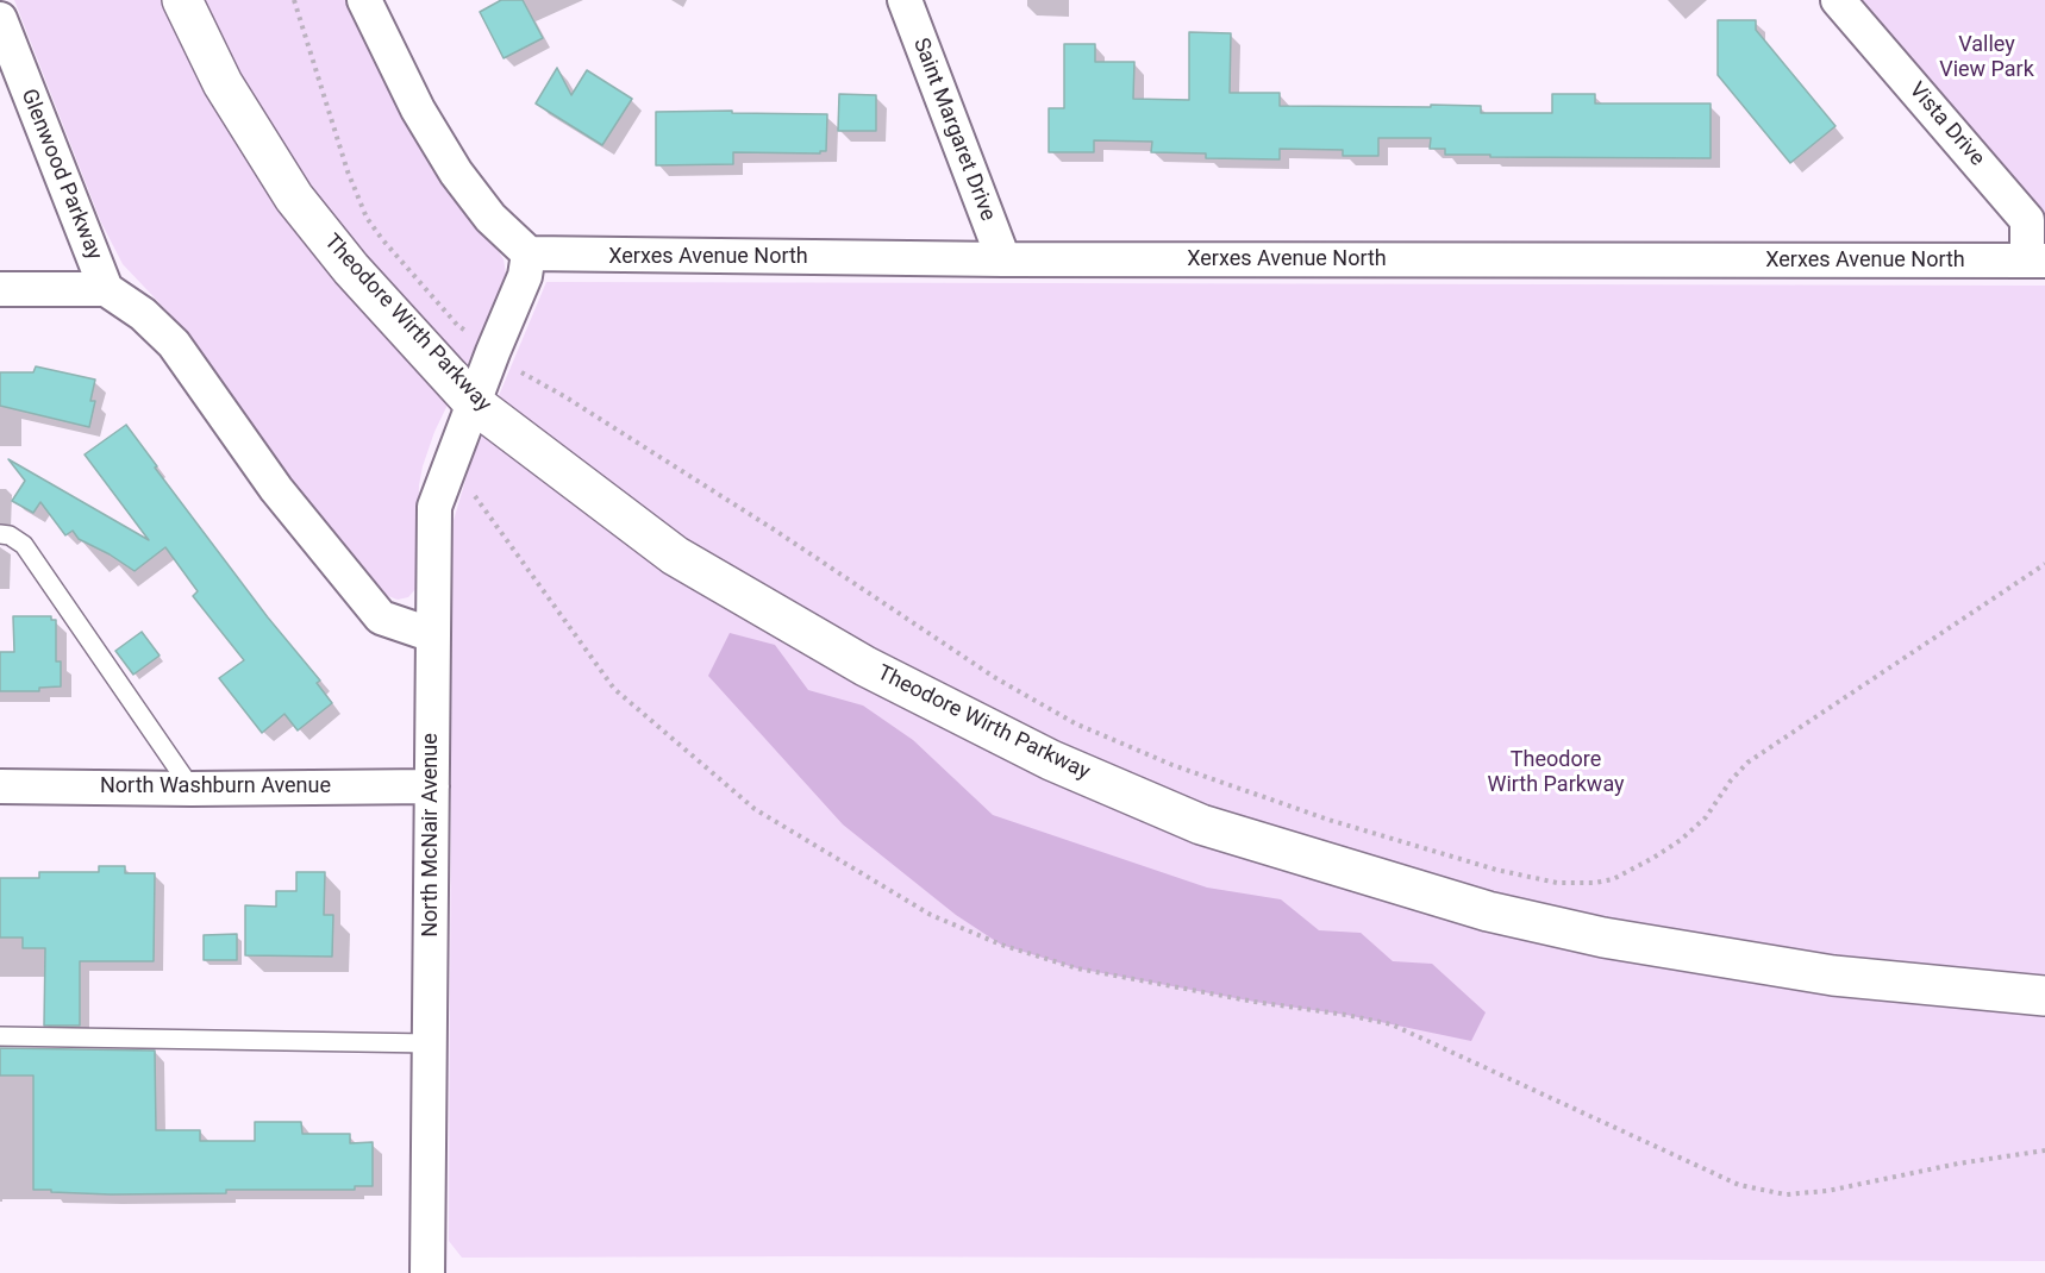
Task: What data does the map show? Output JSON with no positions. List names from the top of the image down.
{
  "streets": {
    "street": [
      "Vista Drive",
      "Saint Margaret Drive",
      "Glenwood Parkway",
      "Xerxes Avenue North",
      "Theodore Wirth Parkway",
      "North Washburn Avenue",
      "North McNair Avenue"
    ]
  },
  "crossings": [
    ["Vista Drive", "Xerxes Avenue North"],
    ["Saint Margaret Drive", "Xerxes Avenue North"],
    ["Theodore Wirth Parkway", "North McNair Avenue"],
    ["North Washburn Avenue", "North McNair Avenue"]
  ],
  "parks": ["Valley View Park", "Theodore Wirth Parkway"]
}
